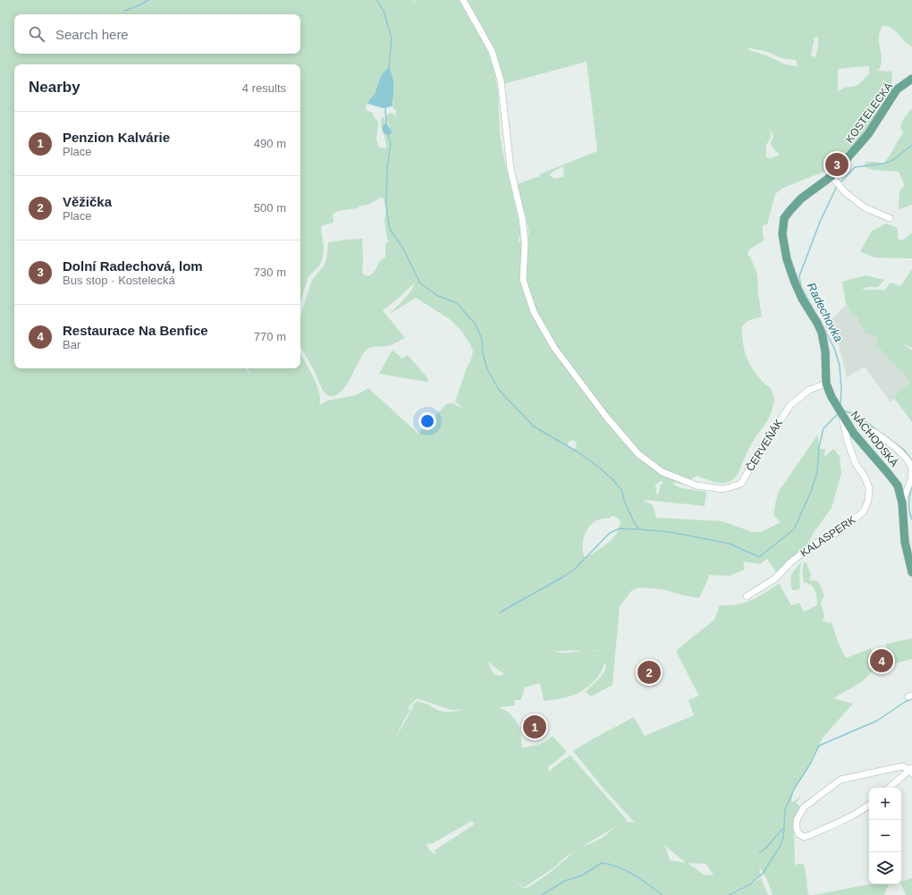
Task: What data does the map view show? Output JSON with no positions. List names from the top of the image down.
{
  "streets": {
    "main road": ["KOSTELECKÁ", "NÁCHODSKÁ"],
    "street": ["ČERVEŇÁK", "KALASPERK"]
  },
  "crossings": [
    ["KOSTELECKÁ", "NÁCHODSKÁ"],
    ["KOSTELECKÁ", "ČERVEŇÁK"],
    ["NÁCHODSKÁ", "ČERVEŇÁK"],
    ["NÁCHODSKÁ", "KALASPERK"]
  ],
  "water": ["Radechovka"],
  "page": {
    "search": "Search here",
    "heading": ["Nearby", "4 results"],
    "list": [
      {
        "mark": "1",
        "name": "Penzion Kalvárie",
        "note": "Place",
        "value": "490 m"
      },
      {
        "mark": "2",
        "name": "Věžička",
        "note": "Place",
        "value": "500 m"
      },
      {
        "mark": "3",
        "name": "Dolní Radechová, lom",
        "note": "Bus stop · Kostelecká",
        "value": "730 m"
      },
      {
        "mark": "4",
        "name": "Restaurace Na Benfice",
        "note": "Bar",
        "value": "770 m"
      }
    ],
    "pins": [
      "3",
      "4",
      "2",
      "1"
    ],
    "map_buttons": ["+", "−"]
  }
}
